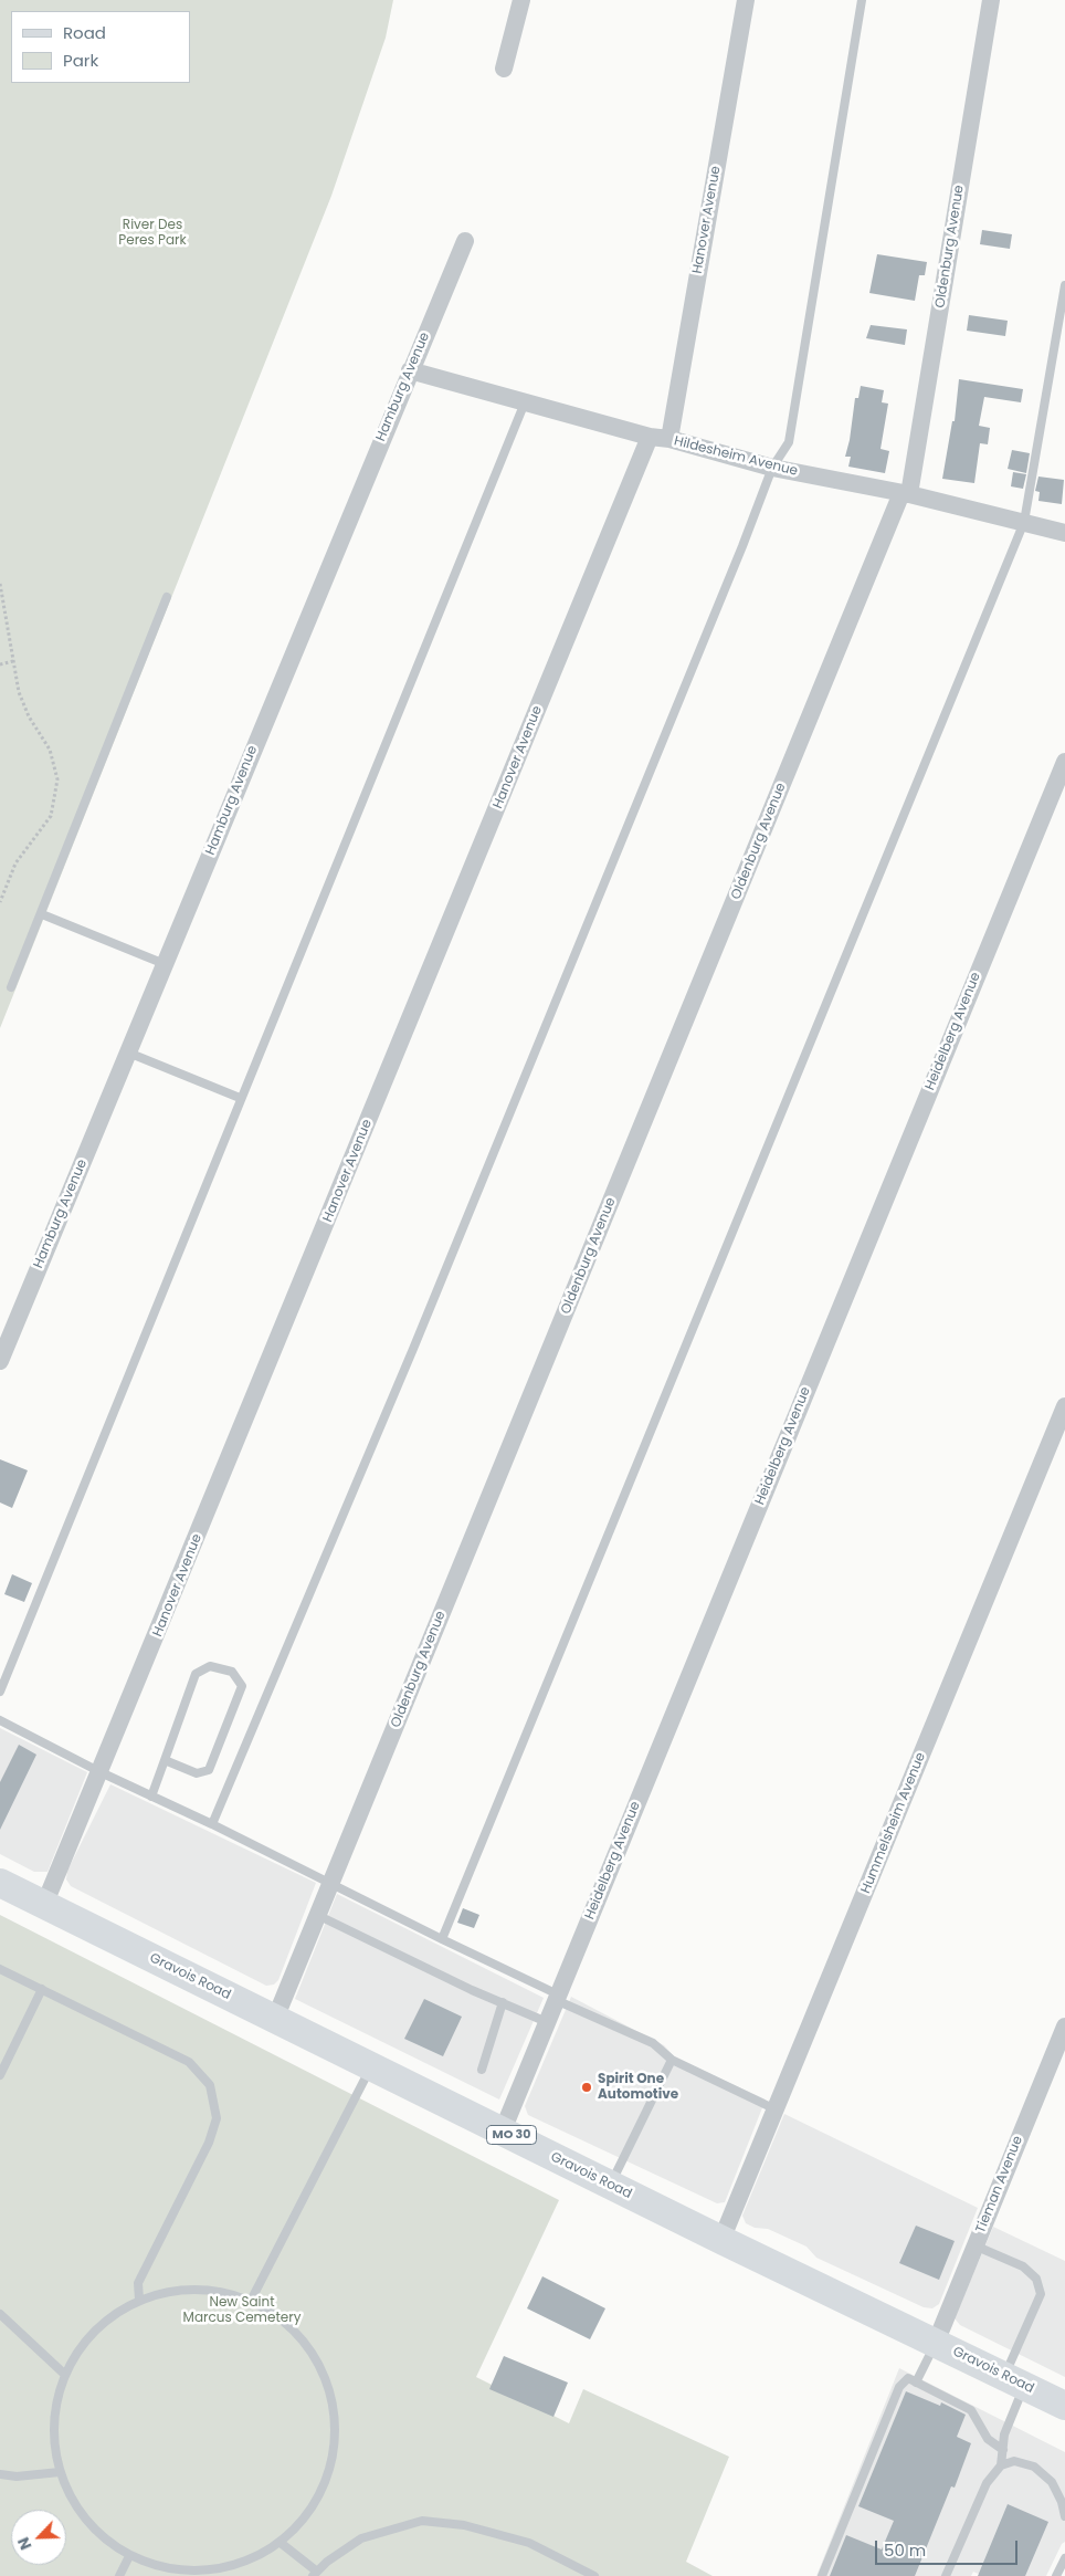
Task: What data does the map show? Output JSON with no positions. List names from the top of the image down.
{
  "streets": {
    "main road": ["Gravois Road", "MO 30"],
    "street": [
      "Hanover Avenue",
      "Oldenburg Avenue",
      "Hamburg Avenue",
      "Hildesheim Avenue",
      "Heidelberg Avenue",
      "Hummelsheim Avenue",
      "Tieman Avenue"
    ]
  },
  "crossings": [
    ["Hanover Avenue", "Hildesheim Avenue"],
    ["Hanover Avenue", "Gravois Road"],
    ["Oldenburg Avenue", "Hildesheim Avenue"],
    ["Oldenburg Avenue", "Gravois Road"],
    ["Hamburg Avenue", "Hildesheim Avenue"],
    ["Heidelberg Avenue", "Gravois Road"],
    ["Hummelsheim Avenue", "Gravois Road"],
    ["Gravois Road", "Tieman Avenue"]
  ],
  "parks": ["River Des Peres Park", "New Saint Marcus Cemetery"],
  "places": ["Spirit One Automotive"],
  "legend": ["Road", "Park"],
  "scale_bar": "50 m",
  "north": "bottom left"
}
